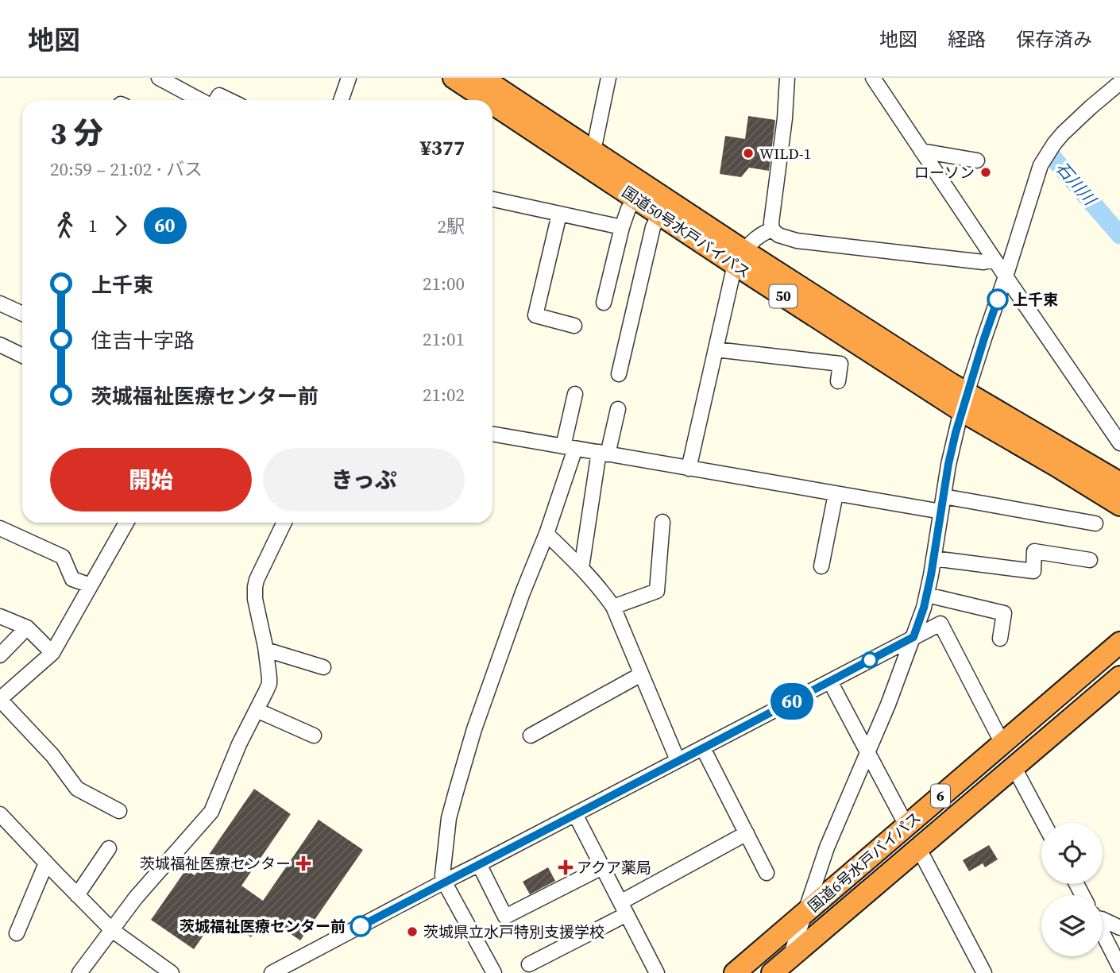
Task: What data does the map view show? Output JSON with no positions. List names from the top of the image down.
{
  "streets": {
    "highway": [
      "国道50号水戸バイパス",
      "50",
      "6",
      "国道6号水戸バイパス"
    ]
  },
  "water": ["石川川"],
  "places": {
    "other": [
      "WILD-1",
      "ローソン",
      "上千束",
      "茨城福祉医療センター前",
      "茨城県立水戸特別支援学校"
    ],
    "health": ["茨城福祉医療センター", "アクア薬局"]
  },
  "lines": ["bus line 60"],
  "page": {
    "header": "地図",
    "nav": ["地図", "経路", "保存済み"],
    "on_map": "60",
    "heading": ["3 分", "20:59 – 21:02 · バス", "¥377"],
    "legs": ["1", "60", "2駅"],
    "list": [
      {
        "name": "上千束",
        "value": "21:00"
      },
      {
        "name": "住吉十字路",
        "value": "21:01"
      },
      {
        "name": "茨城福祉医療センター前",
        "value": "21:02"
      }
    ],
    "buttons": ["開始", "きっぷ"]
  }
}
